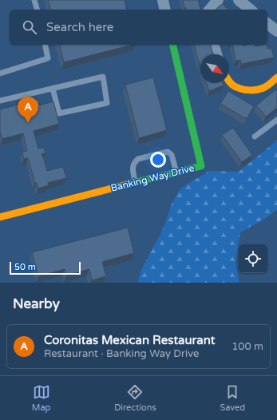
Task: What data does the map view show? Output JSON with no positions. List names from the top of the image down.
{
  "streets": {
    "street": ["Banking Way Drive"]
  },
  "scale_bar": "50 m",
  "north": "bottom right",
  "page": {
    "search": "Search here",
    "pins": "A",
    "scale": "50 m",
    "heading": "Nearby",
    "list": [
      {
        "mark": "A",
        "name": "Coronitas Mexican Restaurant",
        "note": "Restaurant · Banking Way Drive",
        "value": "100 m"
      }
    ],
    "nav": ["Map", "Directions", "Saved"]
  }
}
